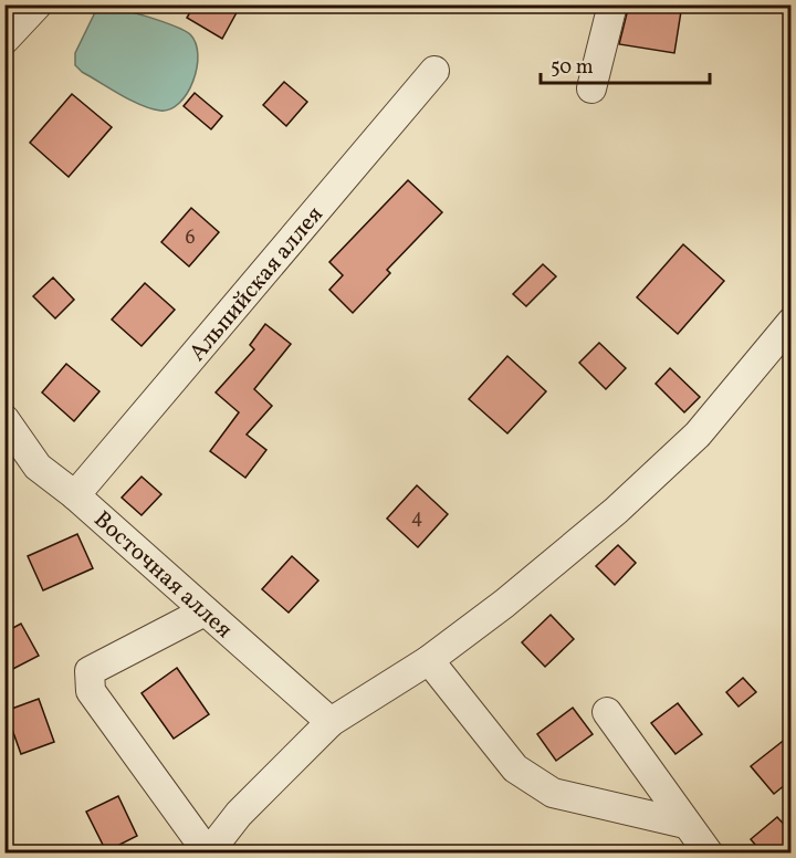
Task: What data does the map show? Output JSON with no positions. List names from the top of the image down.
{
  "streets": {
    "street": ["Альпийская аллея", "Восточная аллея"]
  },
  "crossings": [
    ["Альпийская аллея", "Восточная аллея"]
  ],
  "house_numbers": ["6", "4"],
  "scale_bar": "50 m"
}
